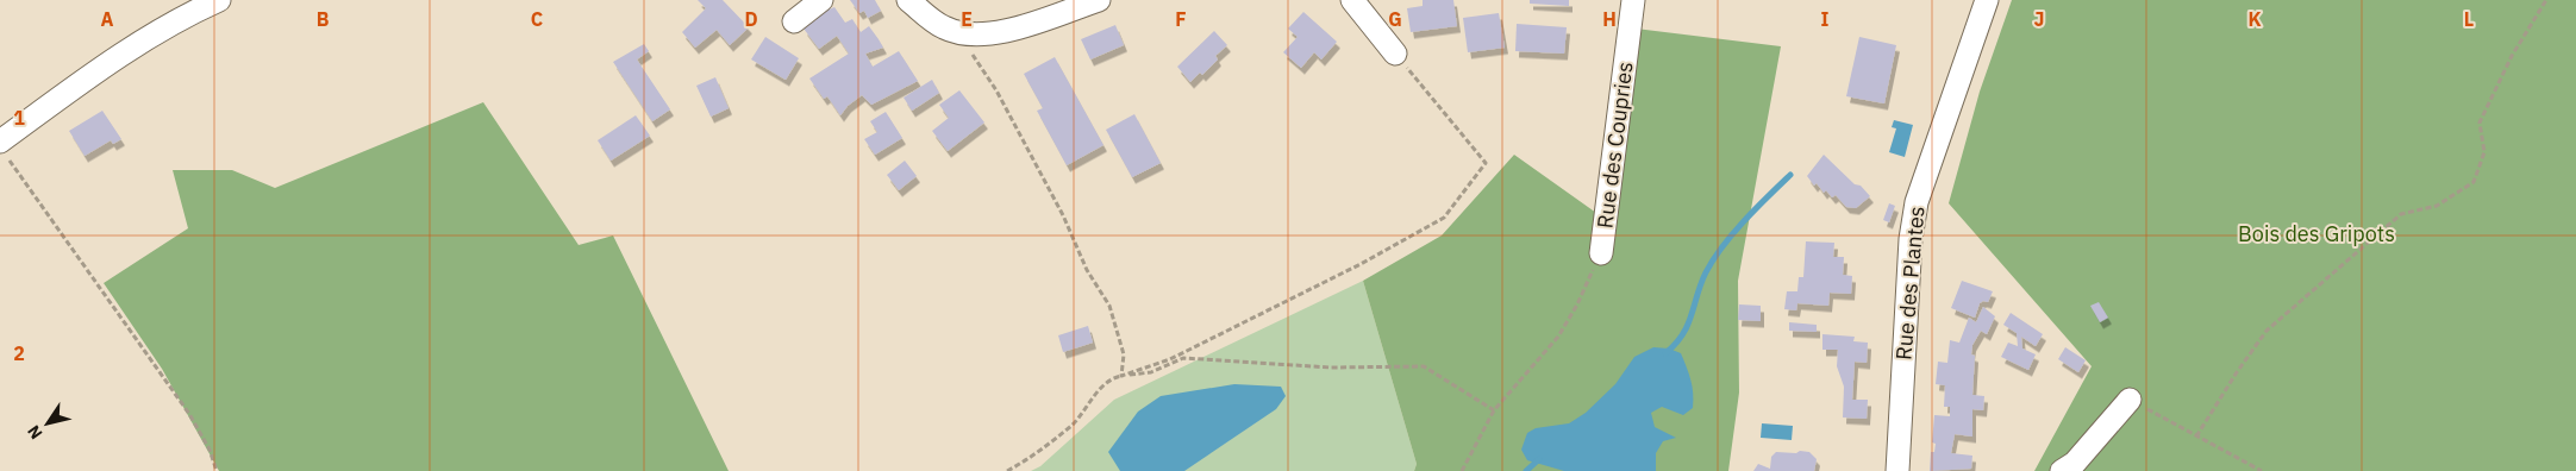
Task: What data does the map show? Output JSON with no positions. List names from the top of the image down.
{
  "streets": {
    "street": ["Rue des Coupries", "Rue des Plantes"]
  },
  "parks": ["Bois des Gripots"],
  "north": "bottom left",
  "grid": {
    "columns": [
      "A",
      "B",
      "C",
      "D",
      "E",
      "F",
      "G",
      "H",
      "I",
      "J",
      "K",
      "L"
    ],
    "rows": ["1", "2"]
  }
}
